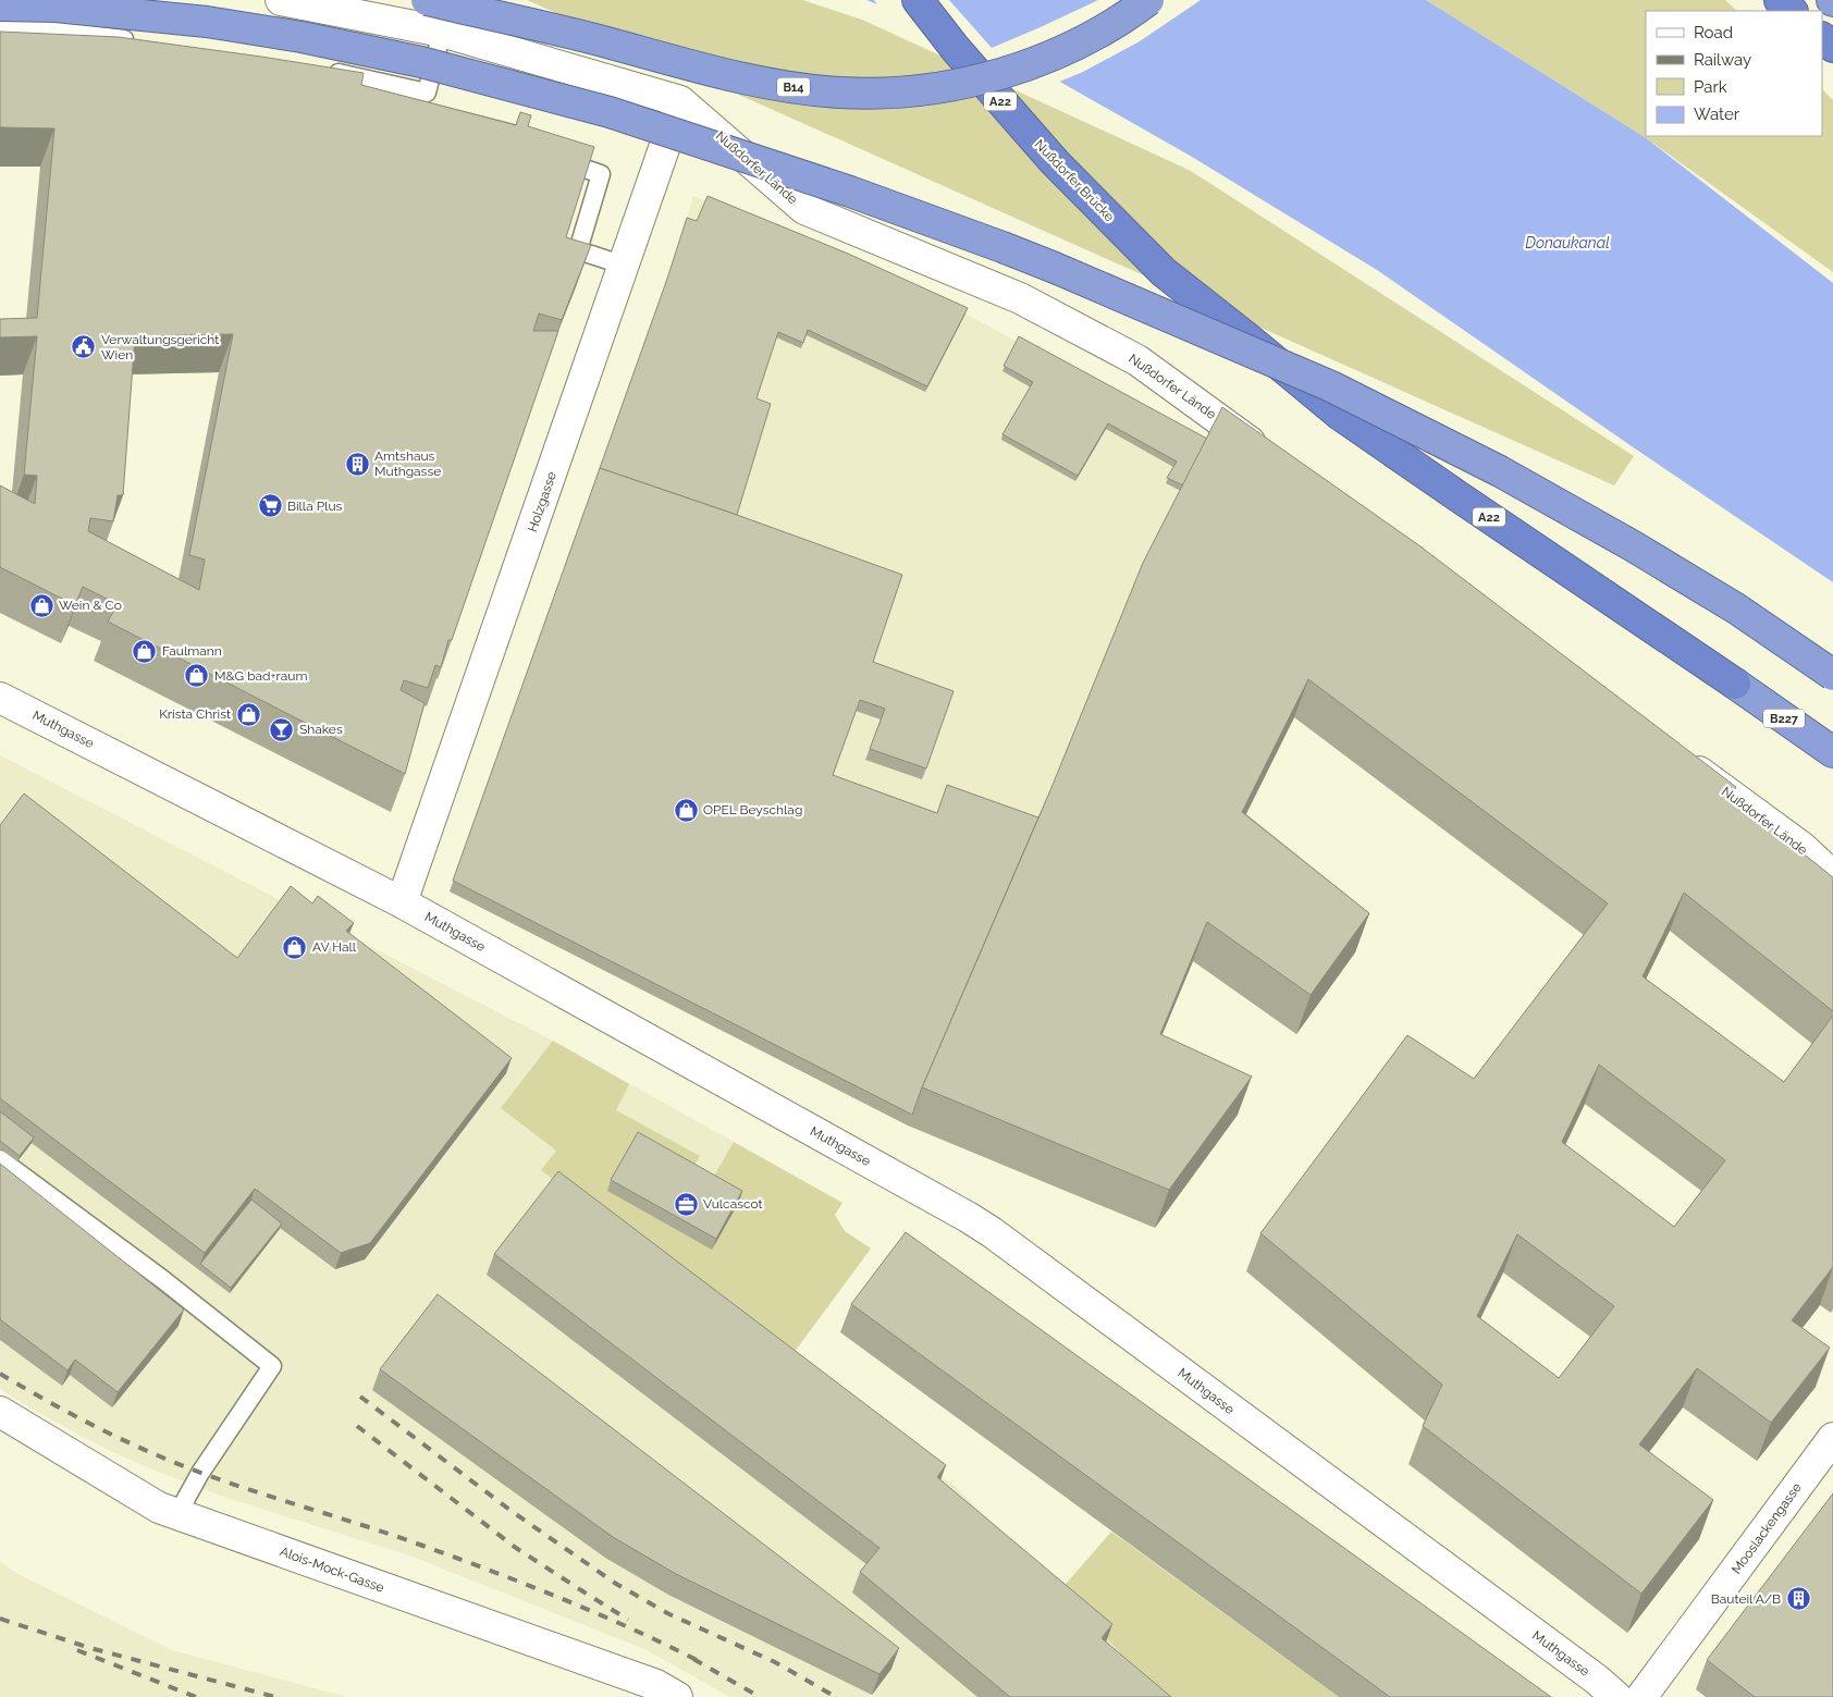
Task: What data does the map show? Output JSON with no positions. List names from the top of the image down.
{
  "streets": {
    "highway": [
      "B14",
      "A22",
      "Nußdorfer Brücke",
      "B227"
    ],
    "street": [
      "Nußdorfer Lände",
      "Holzgasse",
      "Muthgasse",
      "Mooslackengasse",
      "Alois-Mock-Gasse"
    ]
  },
  "crossings": [
    ["Nußdorfer Lände", "Holzgasse"],
    ["Nußdorfer Brücke", "B227"],
    ["Holzgasse", "Muthgasse"]
  ],
  "water": ["Donaukanal"],
  "places": {
    "public building": ["Verwaltungsgericht Wien"],
    "building": ["Amtshaus Muthgasse", "Bauteil A/B"],
    "supermarket": ["Billa Plus"],
    "shop": [
      "Wein & Co",
      "Faulmann",
      "M&G bad+raum",
      "Krista Christ",
      "OPEL Beyschlag",
      "AV Hall"
    ],
    "bar": ["Shakes"],
    "office": ["Vulcascot"]
  },
  "legend": [
    "Road",
    "Railway",
    "Park",
    "Water"
  ]
}
